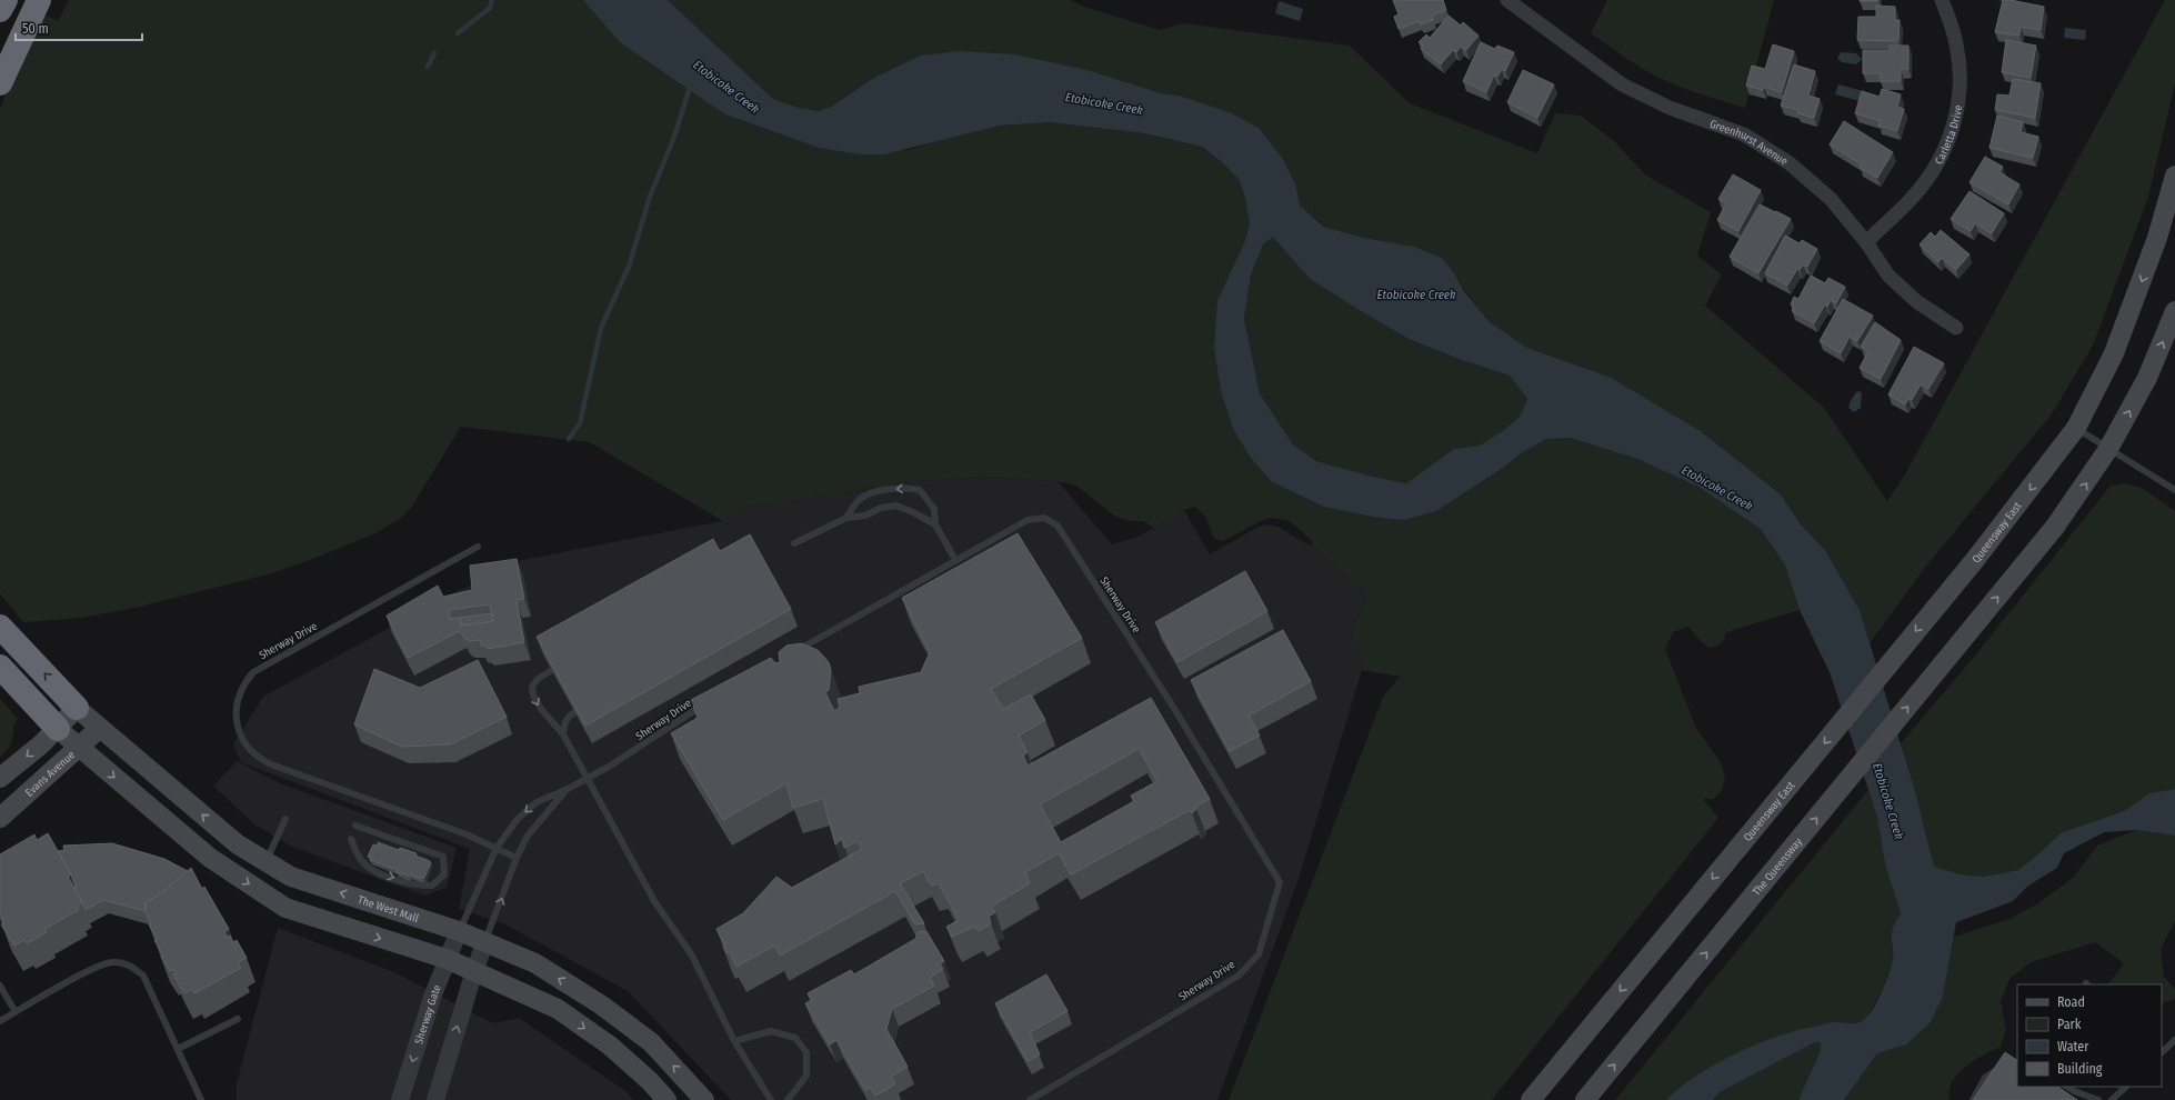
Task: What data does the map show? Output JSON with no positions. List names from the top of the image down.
{
  "streets": {
    "main road": [
      "Queensway East",
      "Evans Avenue",
      "The Queensway",
      "The West Mall"
    ],
    "street": ["Carletta Drive", "Greenhurst Avenue", "Sherway Gate"],
    "lane": ["Sherway Drive"]
  },
  "crossings": [
    ["Carletta Drive", "Greenhurst Avenue"],
    ["Sherway Drive", "The West Mall"],
    ["Sherway Drive", "Sherway Gate"],
    ["Evans Avenue", "The West Mall"],
    ["The West Mall", "Sherway Gate"]
  ],
  "one_way": ["Queensway East", "The Queensway"],
  "water": ["Etobicoke Creek"],
  "legend": [
    "Road",
    "Park",
    "Water",
    "Building"
  ],
  "scale_bar": "50 m"
}
